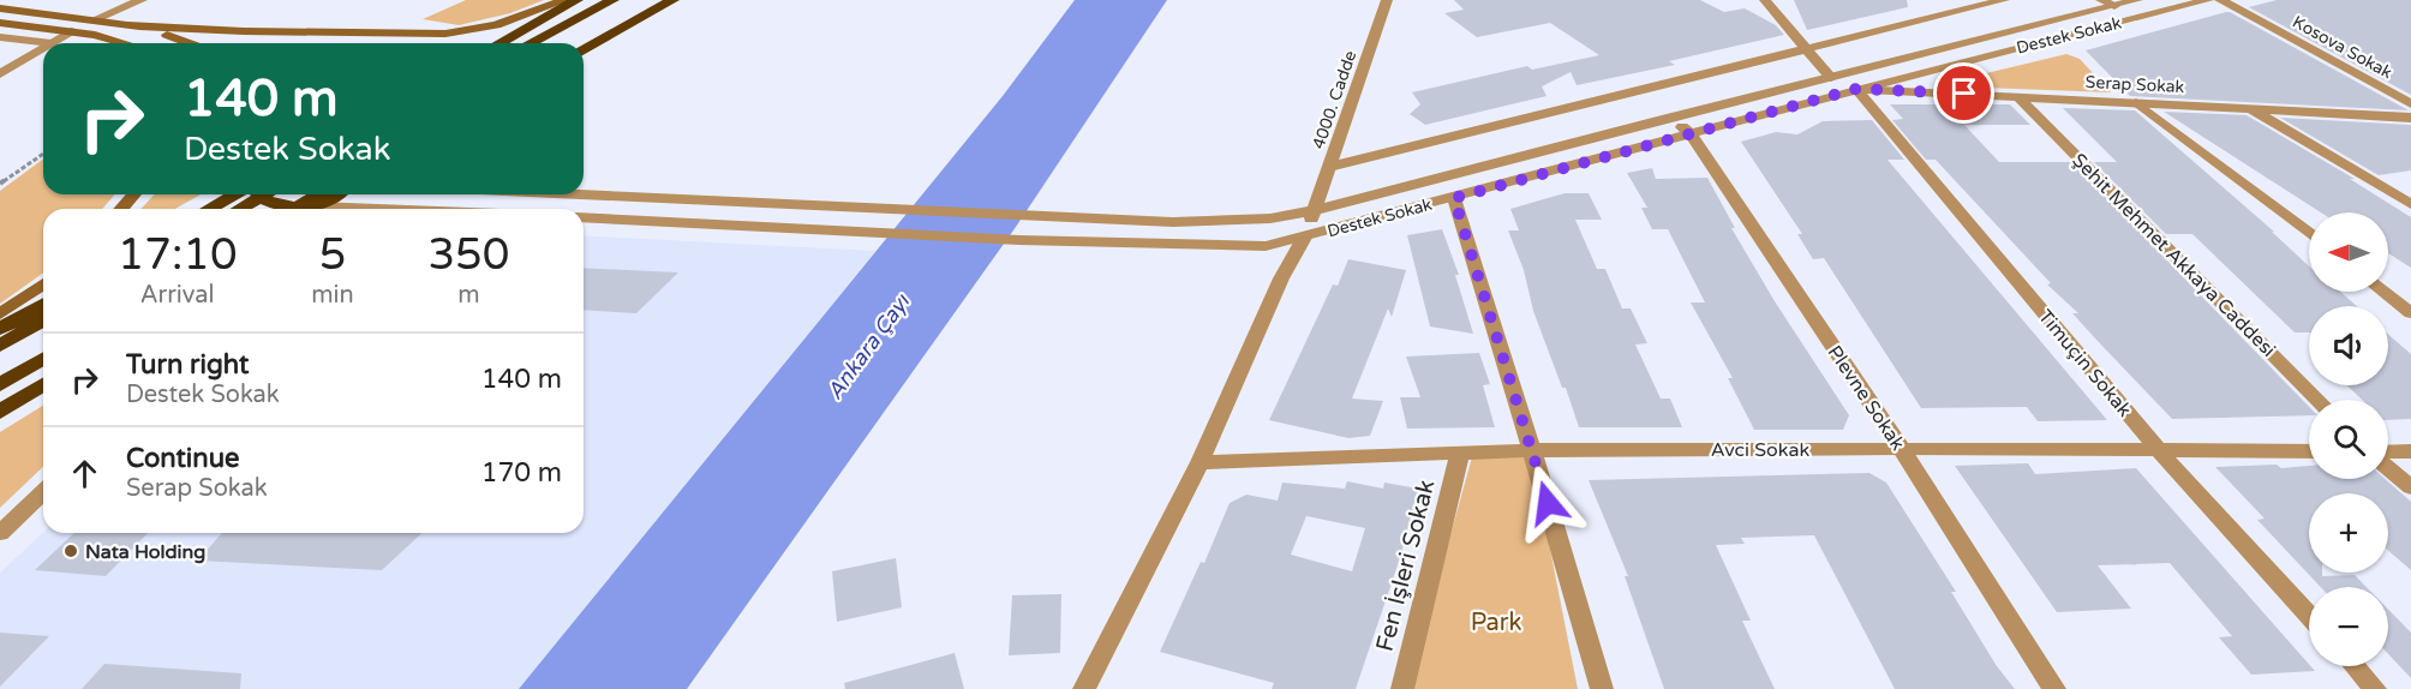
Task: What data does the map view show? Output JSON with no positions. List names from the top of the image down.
{
  "streets": {
    "street": [
      "Destek Sokak",
      "Kosova Sokak",
      "Serap Sokak",
      "4000. Cadde",
      "Şehit Mehmet Akkaya Caddesi",
      "Timuçin Sokak",
      "Plevne Sokak",
      "Avci Sokak",
      "Fen İşleri Sokak"
    ]
  },
  "crossings": [
    ["Destek Sokak", "Serap Sokak"],
    ["Destek Sokak", "4000. Cadde"],
    ["Destek Sokak", "Timuçin Sokak"],
    ["Destek Sokak", "Plevne Sokak"],
    ["Destek Sokak", "Avci Sokak"],
    ["Serap Sokak", "Şehit Mehmet Akkaya Caddesi"],
    ["Serap Sokak", "Timuçin Sokak"],
    ["Timuçin Sokak", "Avci Sokak"],
    ["Plevne Sokak", "Avci Sokak"],
    ["Avci Sokak", "Fen İşleri Sokak"]
  ],
  "water": ["Ankara Çayı"],
  "parks": ["Park"],
  "places": ["Nata Holding"],
  "north": "left",
  "page": {
    "turn": ["140 m", "Destek Sokak"],
    "eta": [
      "17:10",
      "Arrival",
      "5",
      "min",
      "350",
      "m"
    ],
    "map_buttons": ["+", "−"],
    "list": [
      {
        "name": "Turn right",
        "note": "Destek Sokak",
        "value": "140 m"
      },
      {
        "name": "Continue",
        "note": "Serap Sokak",
        "value": "170 m"
      }
    ]
  }
}
